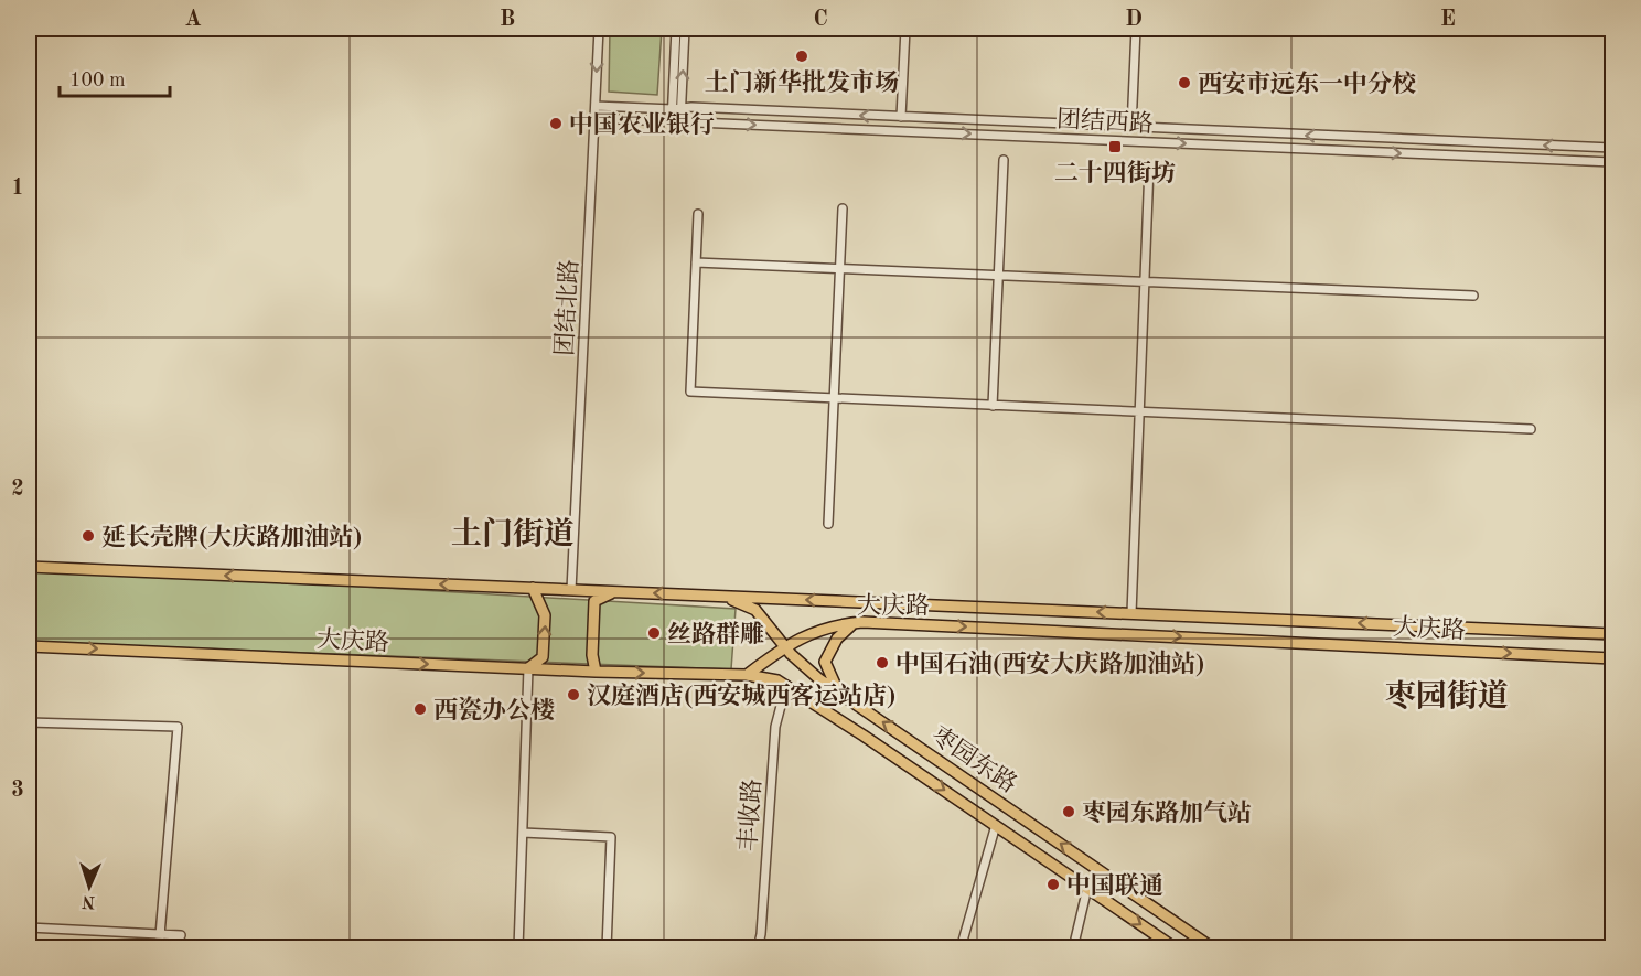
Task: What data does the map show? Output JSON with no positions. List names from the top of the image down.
{
  "streets": {
    "main road": ["大庆路", "枣园东路"],
    "street": ["团结西路", "团结北路", "丰收路"]
  },
  "crossings": [
    ["团结西路", "团结北路"],
    ["团结北路", "大庆路"],
    ["大庆路", "枣园东路"],
    ["枣园东路", "丰收路"]
  ],
  "districts": ["土门街道", "枣园街道"],
  "places": {
    "other": [
      "土门新华批发市场",
      "西安市远东一中分校",
      "中国农业银行",
      "延长壳牌(大庆路加油站)",
      "丝路群雕",
      "中国石油(西安大庆路加油站)",
      "汉庭酒店(西安城西客运站店)",
      "西瓷办公楼",
      "枣园东路加气站",
      "中国联通"
    ],
    "transit": ["二十四街坊"]
  },
  "scale_bar": "100 m",
  "north": "bottom",
  "grid": {
    "columns": [
      "A",
      "B",
      "C",
      "D",
      "E"
    ],
    "rows": ["1", "2", "3"]
  }
}
